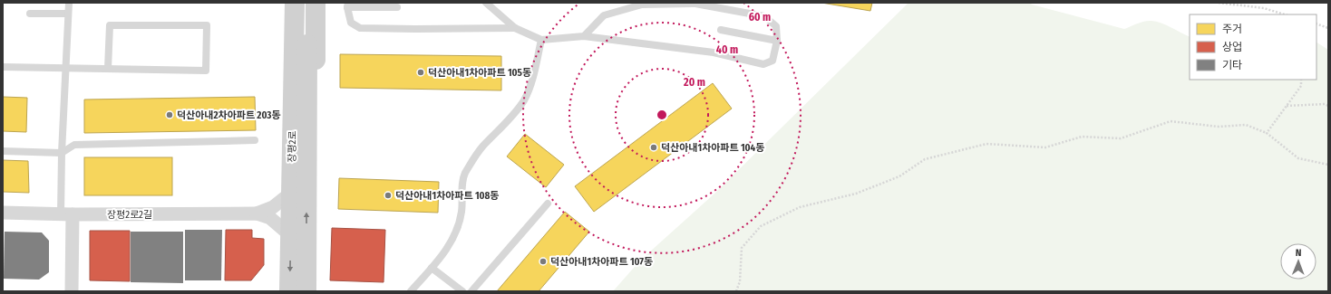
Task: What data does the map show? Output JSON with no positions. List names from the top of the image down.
{
  "streets": {
    "street": ["장평2로", "장평2로2길"]
  },
  "places": [
    "덕산아내1차아파트 105동",
    "덕산아내2차아파트 203동",
    "덕산아내1차아파트 104동",
    "덕산아내1차아파트 108동",
    "덕산아내1차아파트 107동"
  ],
  "legend": ["주거", "상업", "기타"],
  "north": "top",
  "rings": ["60 m", "40 m", "20 m"]
}
